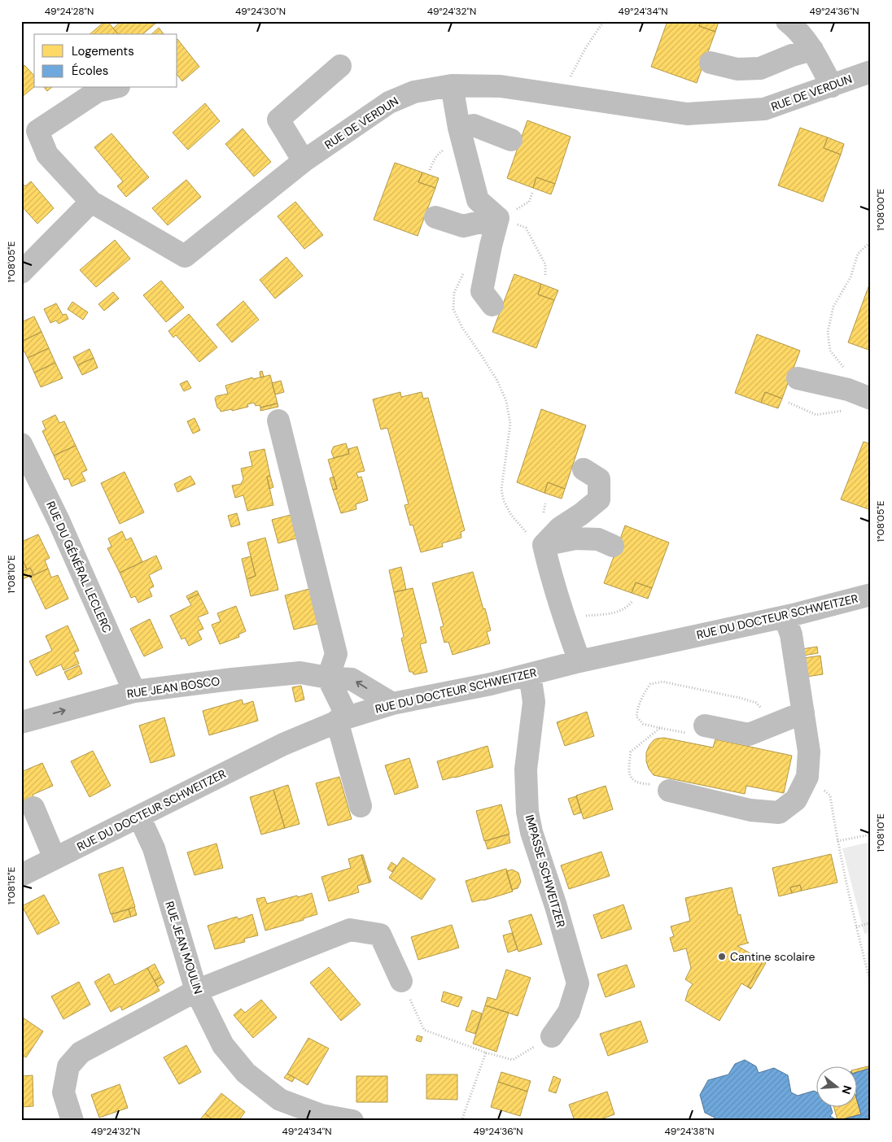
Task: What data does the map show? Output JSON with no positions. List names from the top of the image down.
{
  "streets": {
    "street": [
      "RUE DE VERDUN",
      "RUE DU GÉNÉRAL LECLERC",
      "RUE DU DOCTEUR SCHWEITZER",
      "RUE JEAN BOSCO",
      "IMPASSE SCHWEITZER",
      "RUE JEAN MOULIN"
    ]
  },
  "crossings": [
    ["RUE DU GÉNÉRAL LECLERC", "RUE JEAN BOSCO"],
    ["RUE DU DOCTEUR SCHWEITZER", "RUE JEAN BOSCO"],
    ["RUE DU DOCTEUR SCHWEITZER", "IMPASSE SCHWEITZER"],
    ["RUE DU DOCTEUR SCHWEITZER", "RUE JEAN MOULIN"]
  ],
  "places": ["Cantine scolaire"],
  "legend": ["Logements", "Écoles"],
  "north": "right",
  "coordinates": [
    "49°24'28\"N",
    "49°24'30\"N",
    "49°24'32\"N",
    "49°24'34\"N",
    "49°24'36\"N",
    "1°08'00\"E",
    "1°08'05\"E",
    "1°08'10\"E",
    "1°08'15\"E",
    "49°24'38\"N"
  ]
}
